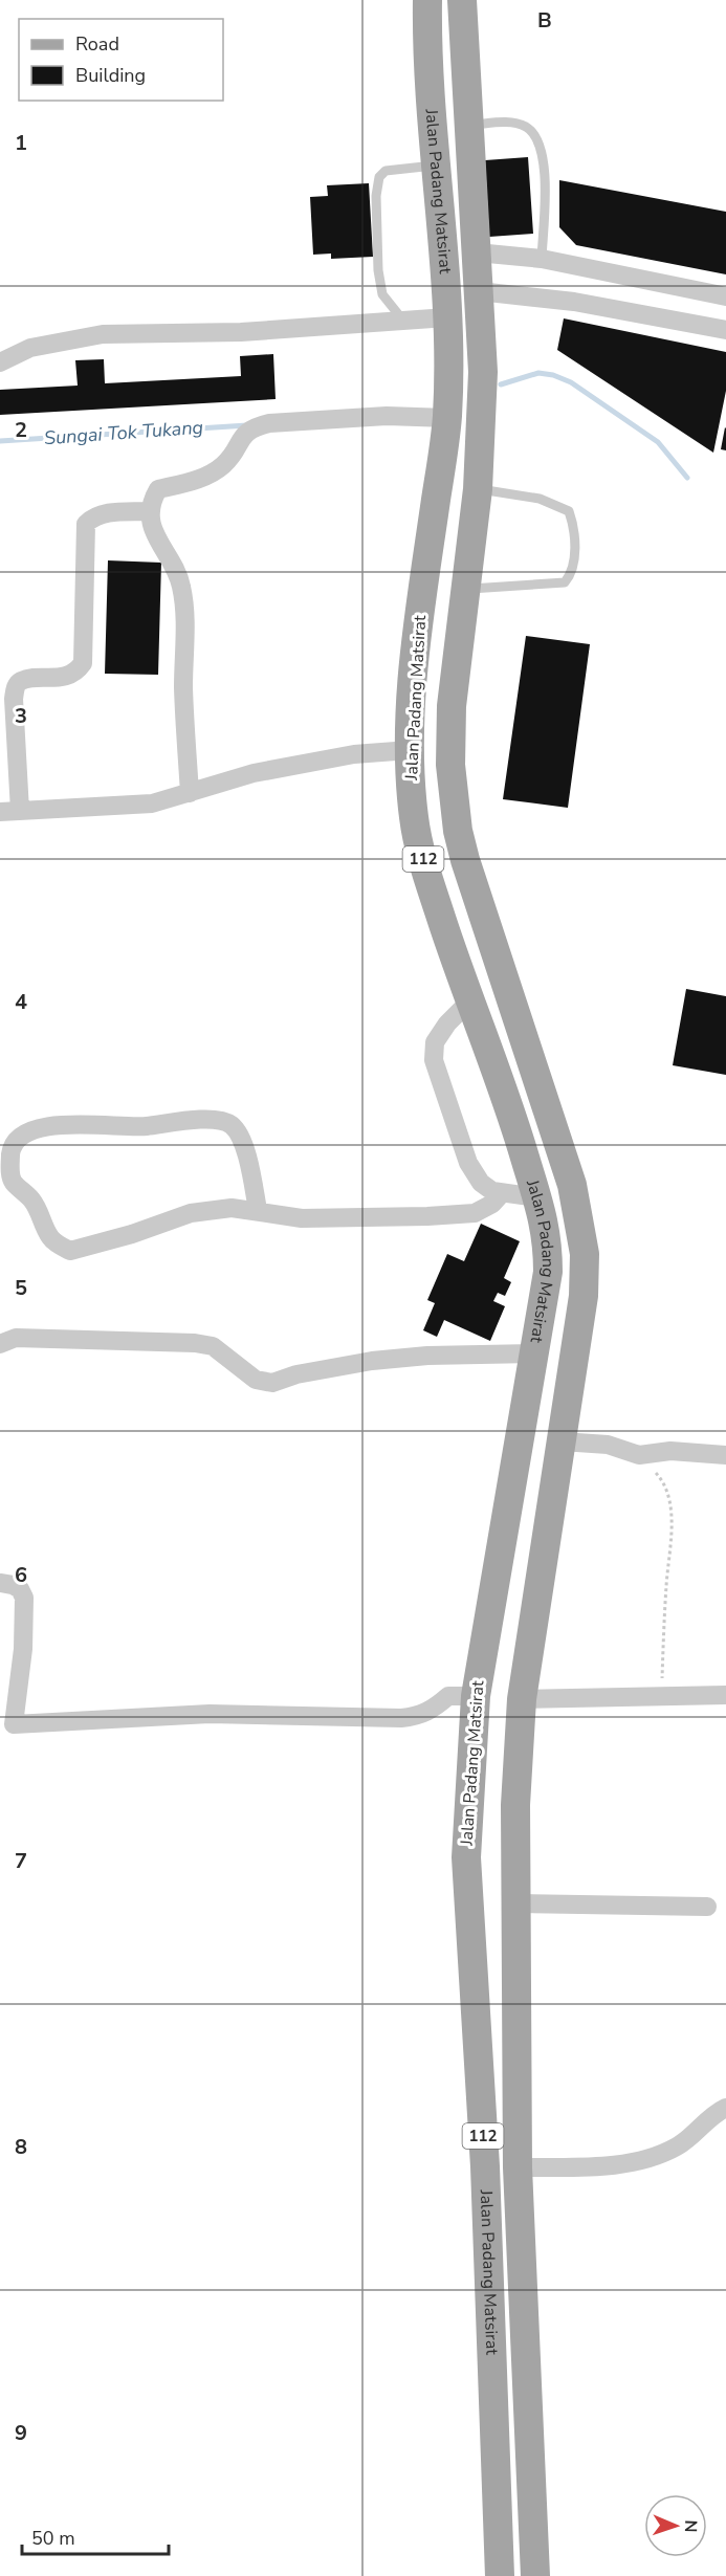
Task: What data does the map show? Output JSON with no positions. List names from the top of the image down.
{
  "streets": {
    "main road": ["Jalan Padang Matsirat", "112"]
  },
  "water": ["Sungai Tok Tukang"],
  "legend": ["Road", "Building"],
  "scale_bar": "50 m",
  "north": "right",
  "grid": {
    "columns": ["B"],
    "rows": [
      "1",
      "2",
      "3",
      "4",
      "5",
      "6",
      "7",
      "8",
      "9"
    ]
  }
}
